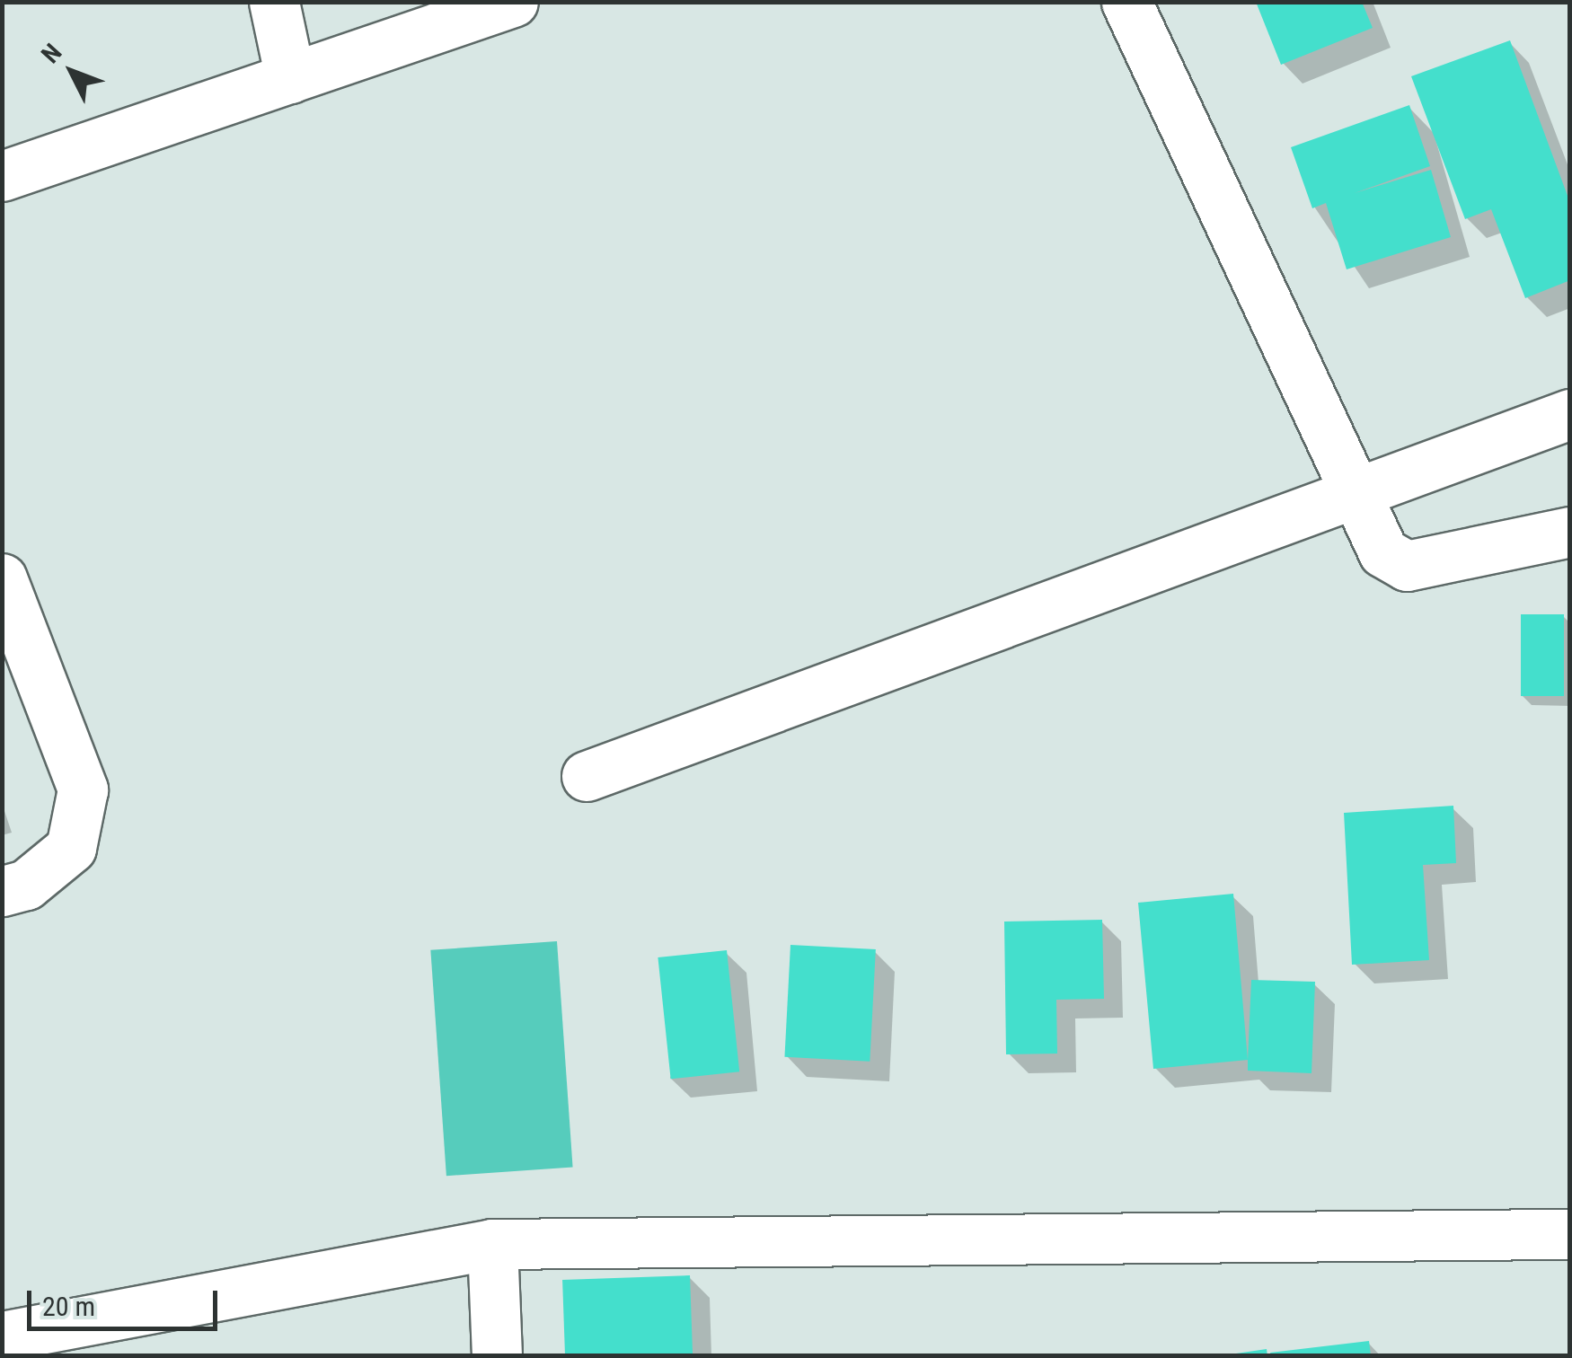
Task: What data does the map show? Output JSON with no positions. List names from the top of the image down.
{
  "scale_bar": "20 m",
  "north": "top left"
}
